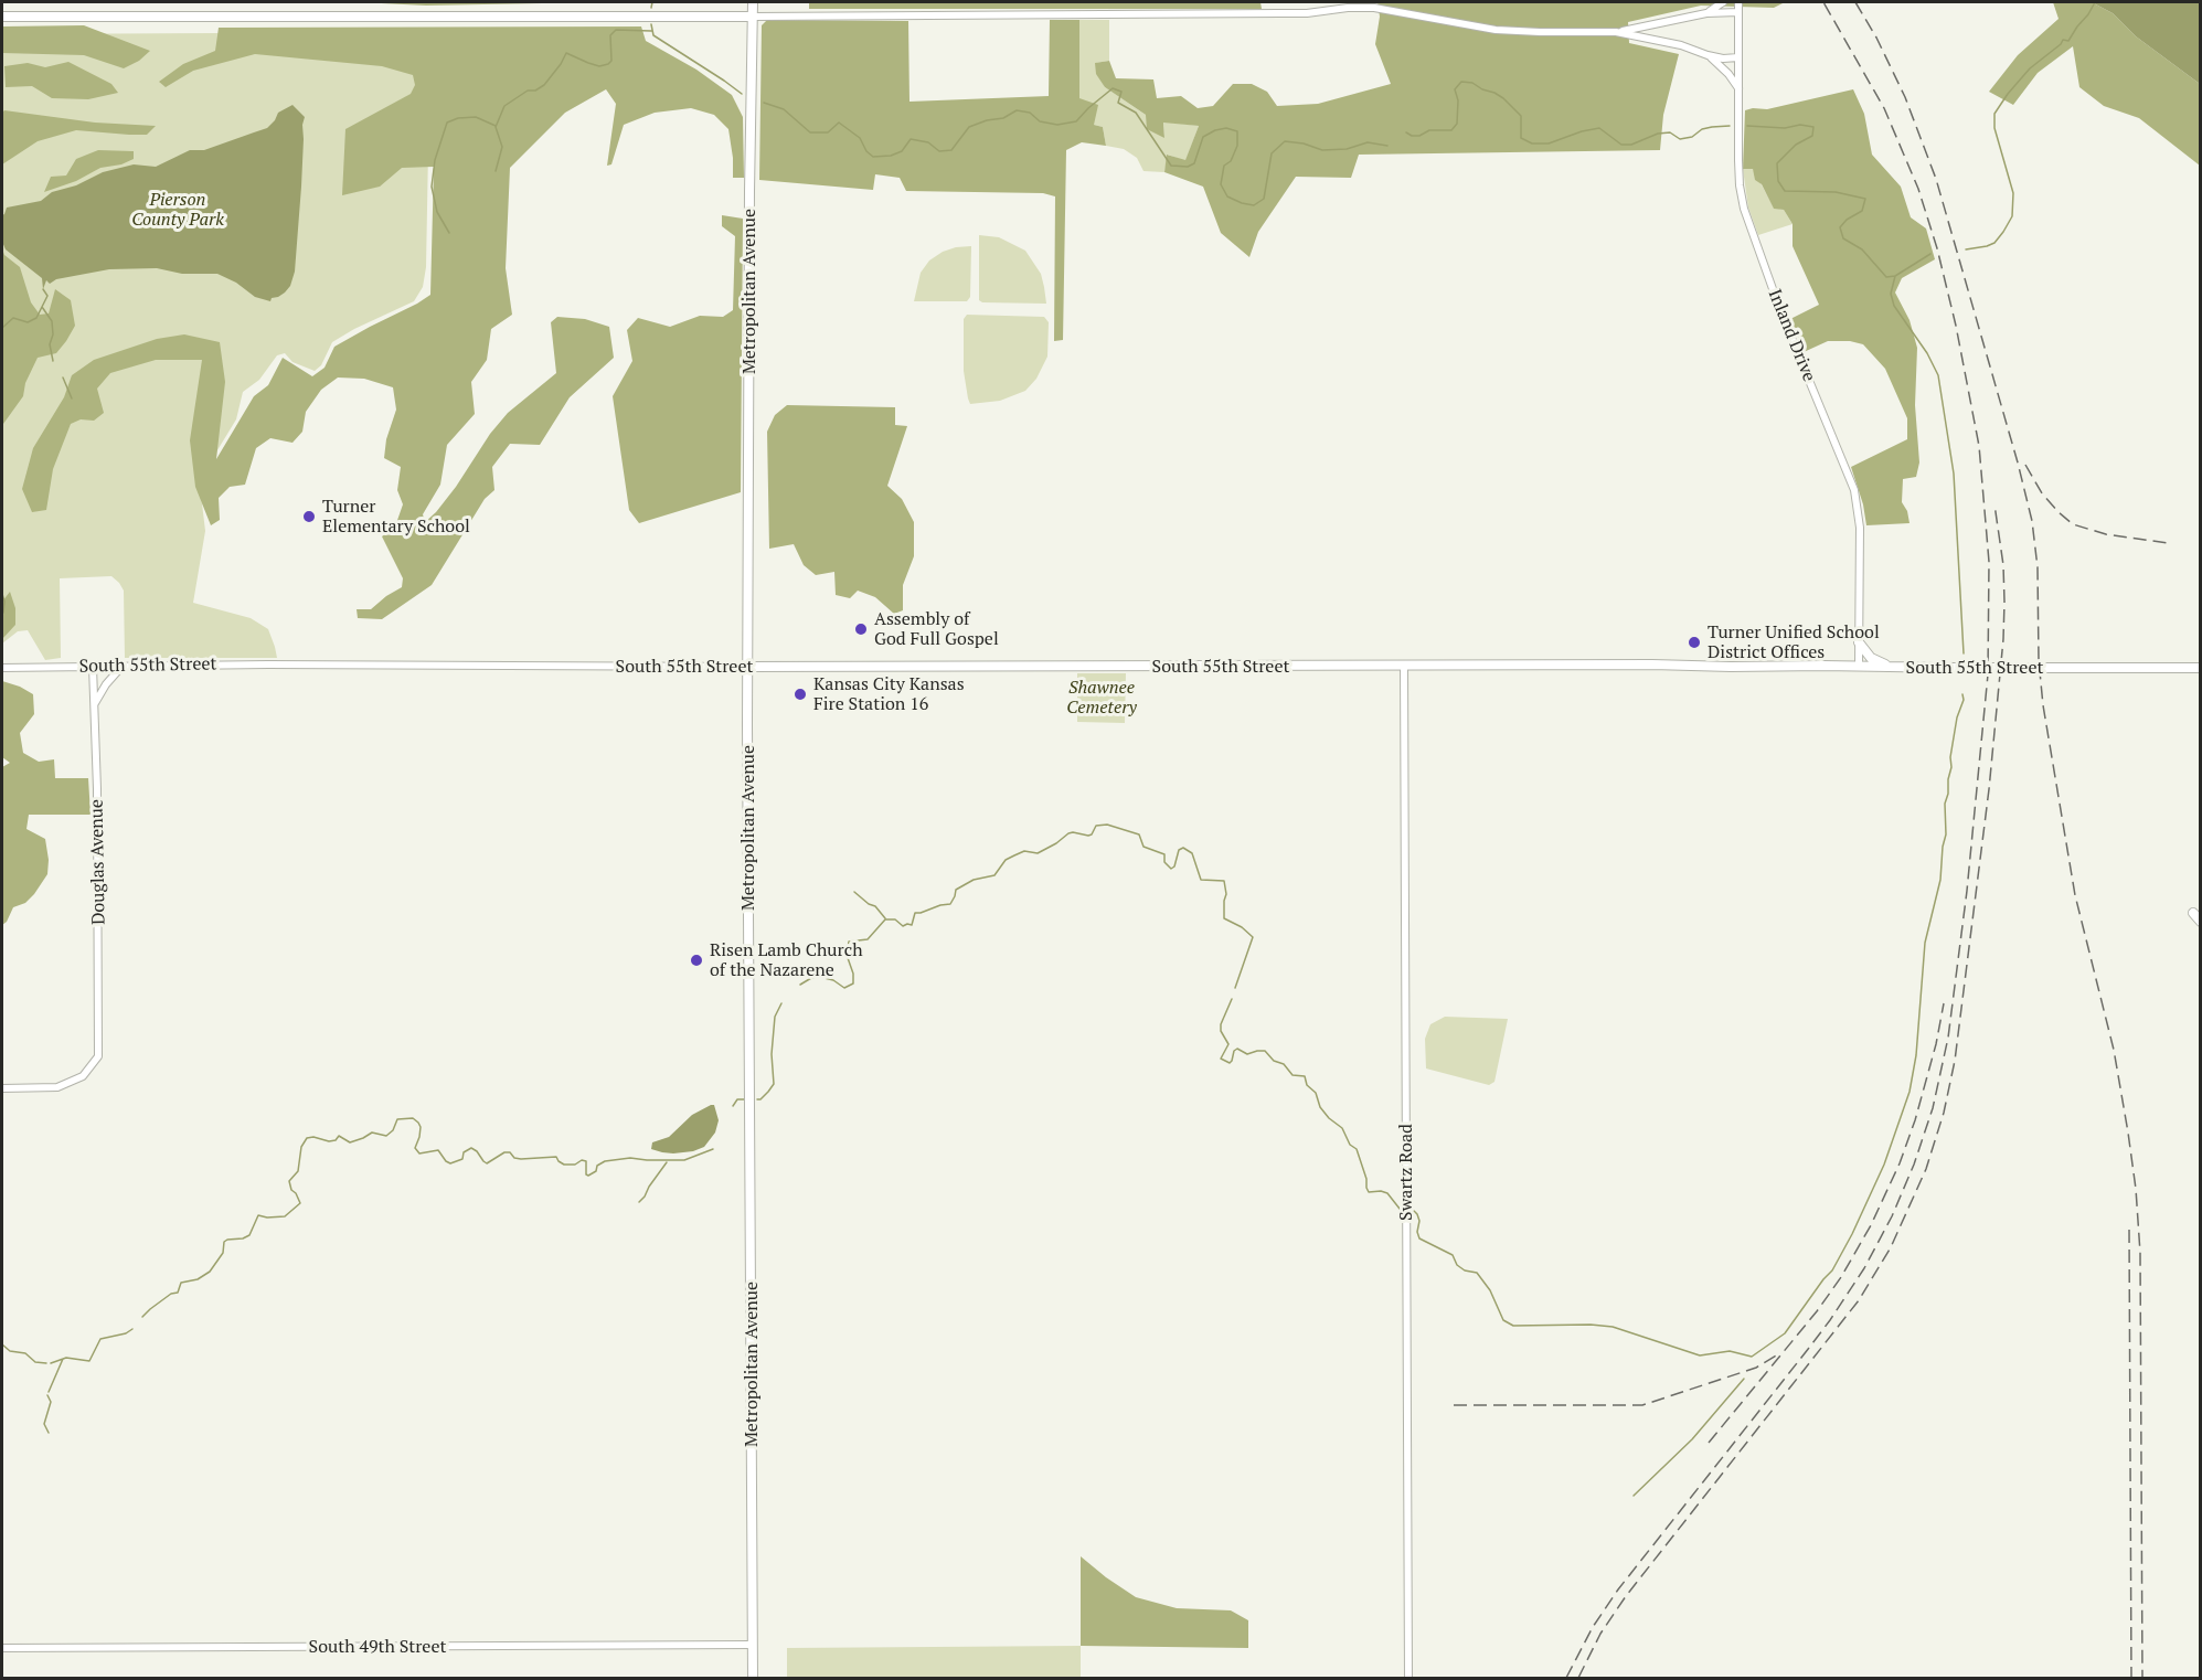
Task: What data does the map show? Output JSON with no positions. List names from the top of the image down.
{
  "streets": {
    "main road": ["Metropolitan Avenue", "South 55th Street"],
    "street": [
      "Inland Drive",
      "Douglas Avenue",
      "Swartz Road",
      "South 49th Street"
    ]
  },
  "crossings": [
    ["Metropolitan Avenue", "South 55th Street"],
    ["Metropolitan Avenue", "South 49th Street"],
    ["Inland Drive", "South 55th Street"],
    ["South 55th Street", "Douglas Avenue"],
    ["South 55th Street", "Swartz Road"]
  ],
  "parks": ["Pierson County Park", "Shawnee Cemetery"],
  "places": [
    "Turner Elementary School",
    "Assembly of God Full Gospel",
    "Turner Unified School District Offices",
    "Kansas City Kansas Fire Station 16",
    "Risen Lamb Church of the Nazarene"
  ]
}
